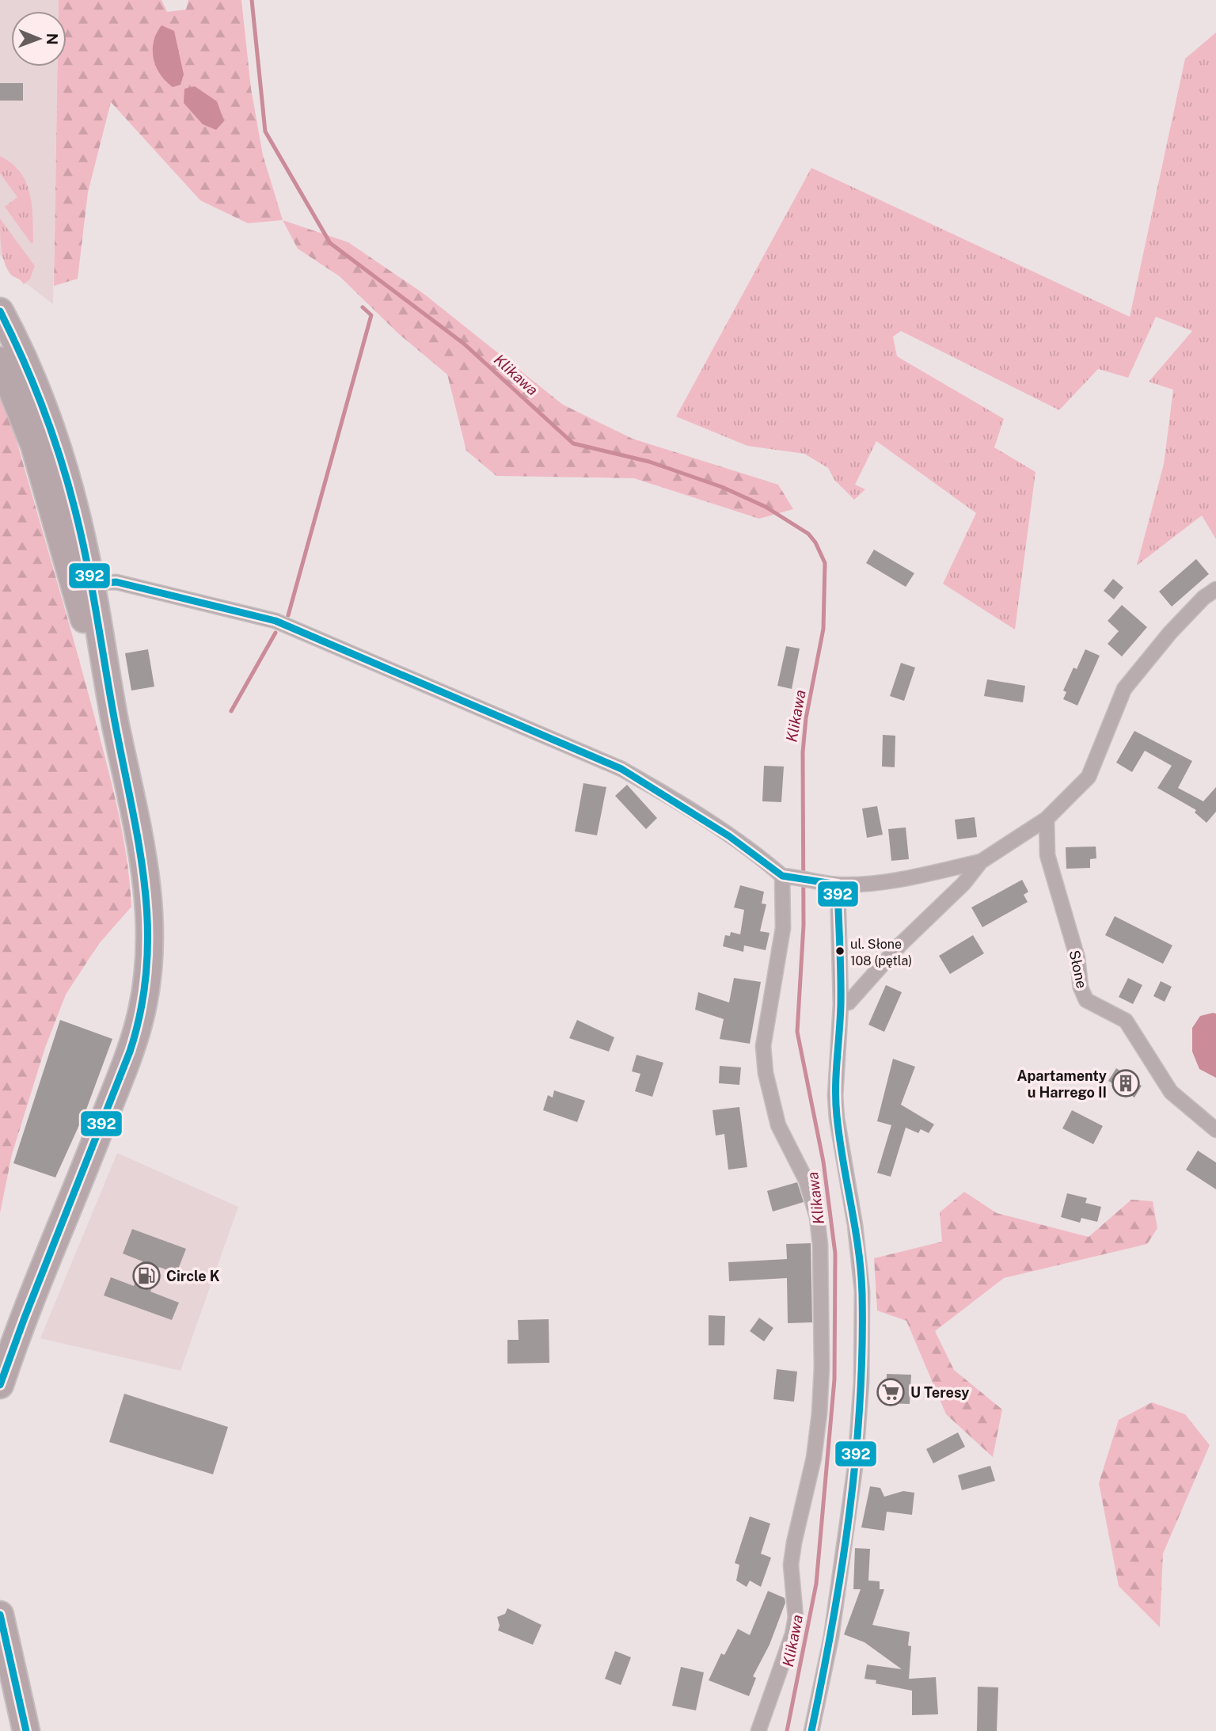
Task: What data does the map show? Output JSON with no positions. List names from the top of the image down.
{
  "streets": {
    "street": ["Słone"]
  },
  "water": ["Klikawa"],
  "places": {
    "other": ["ul. Słone 108 (pętla)"],
    "building": ["Apartamenty u Harrego II"],
    "fuel station": ["Circle K"],
    "supermarket": ["U Teresy"]
  },
  "lines": ["transit line 392"],
  "north": "right"
}
